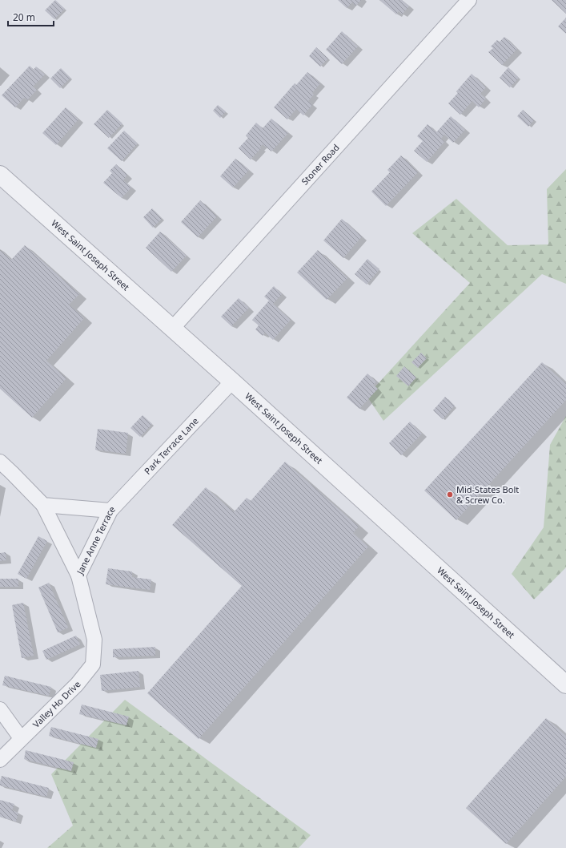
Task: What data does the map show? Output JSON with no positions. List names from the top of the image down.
{
  "streets": {
    "street": [
      "Stoner Road",
      "West Saint Joseph Street",
      "Park Terrace Lane",
      "Jane Anne Terrace",
      "Valley Ho Drive"
    ]
  },
  "crossings": [
    ["Stoner Road", "West Saint Joseph Street"],
    ["West Saint Joseph Street", "Park Terrace Lane"],
    ["Park Terrace Lane", "Jane Anne Terrace"],
    ["Jane Anne Terrace", "Valley Ho Drive"]
  ],
  "places": ["Mid-States Bolt & Screw Co."],
  "scale_bar": "20 m"
}
